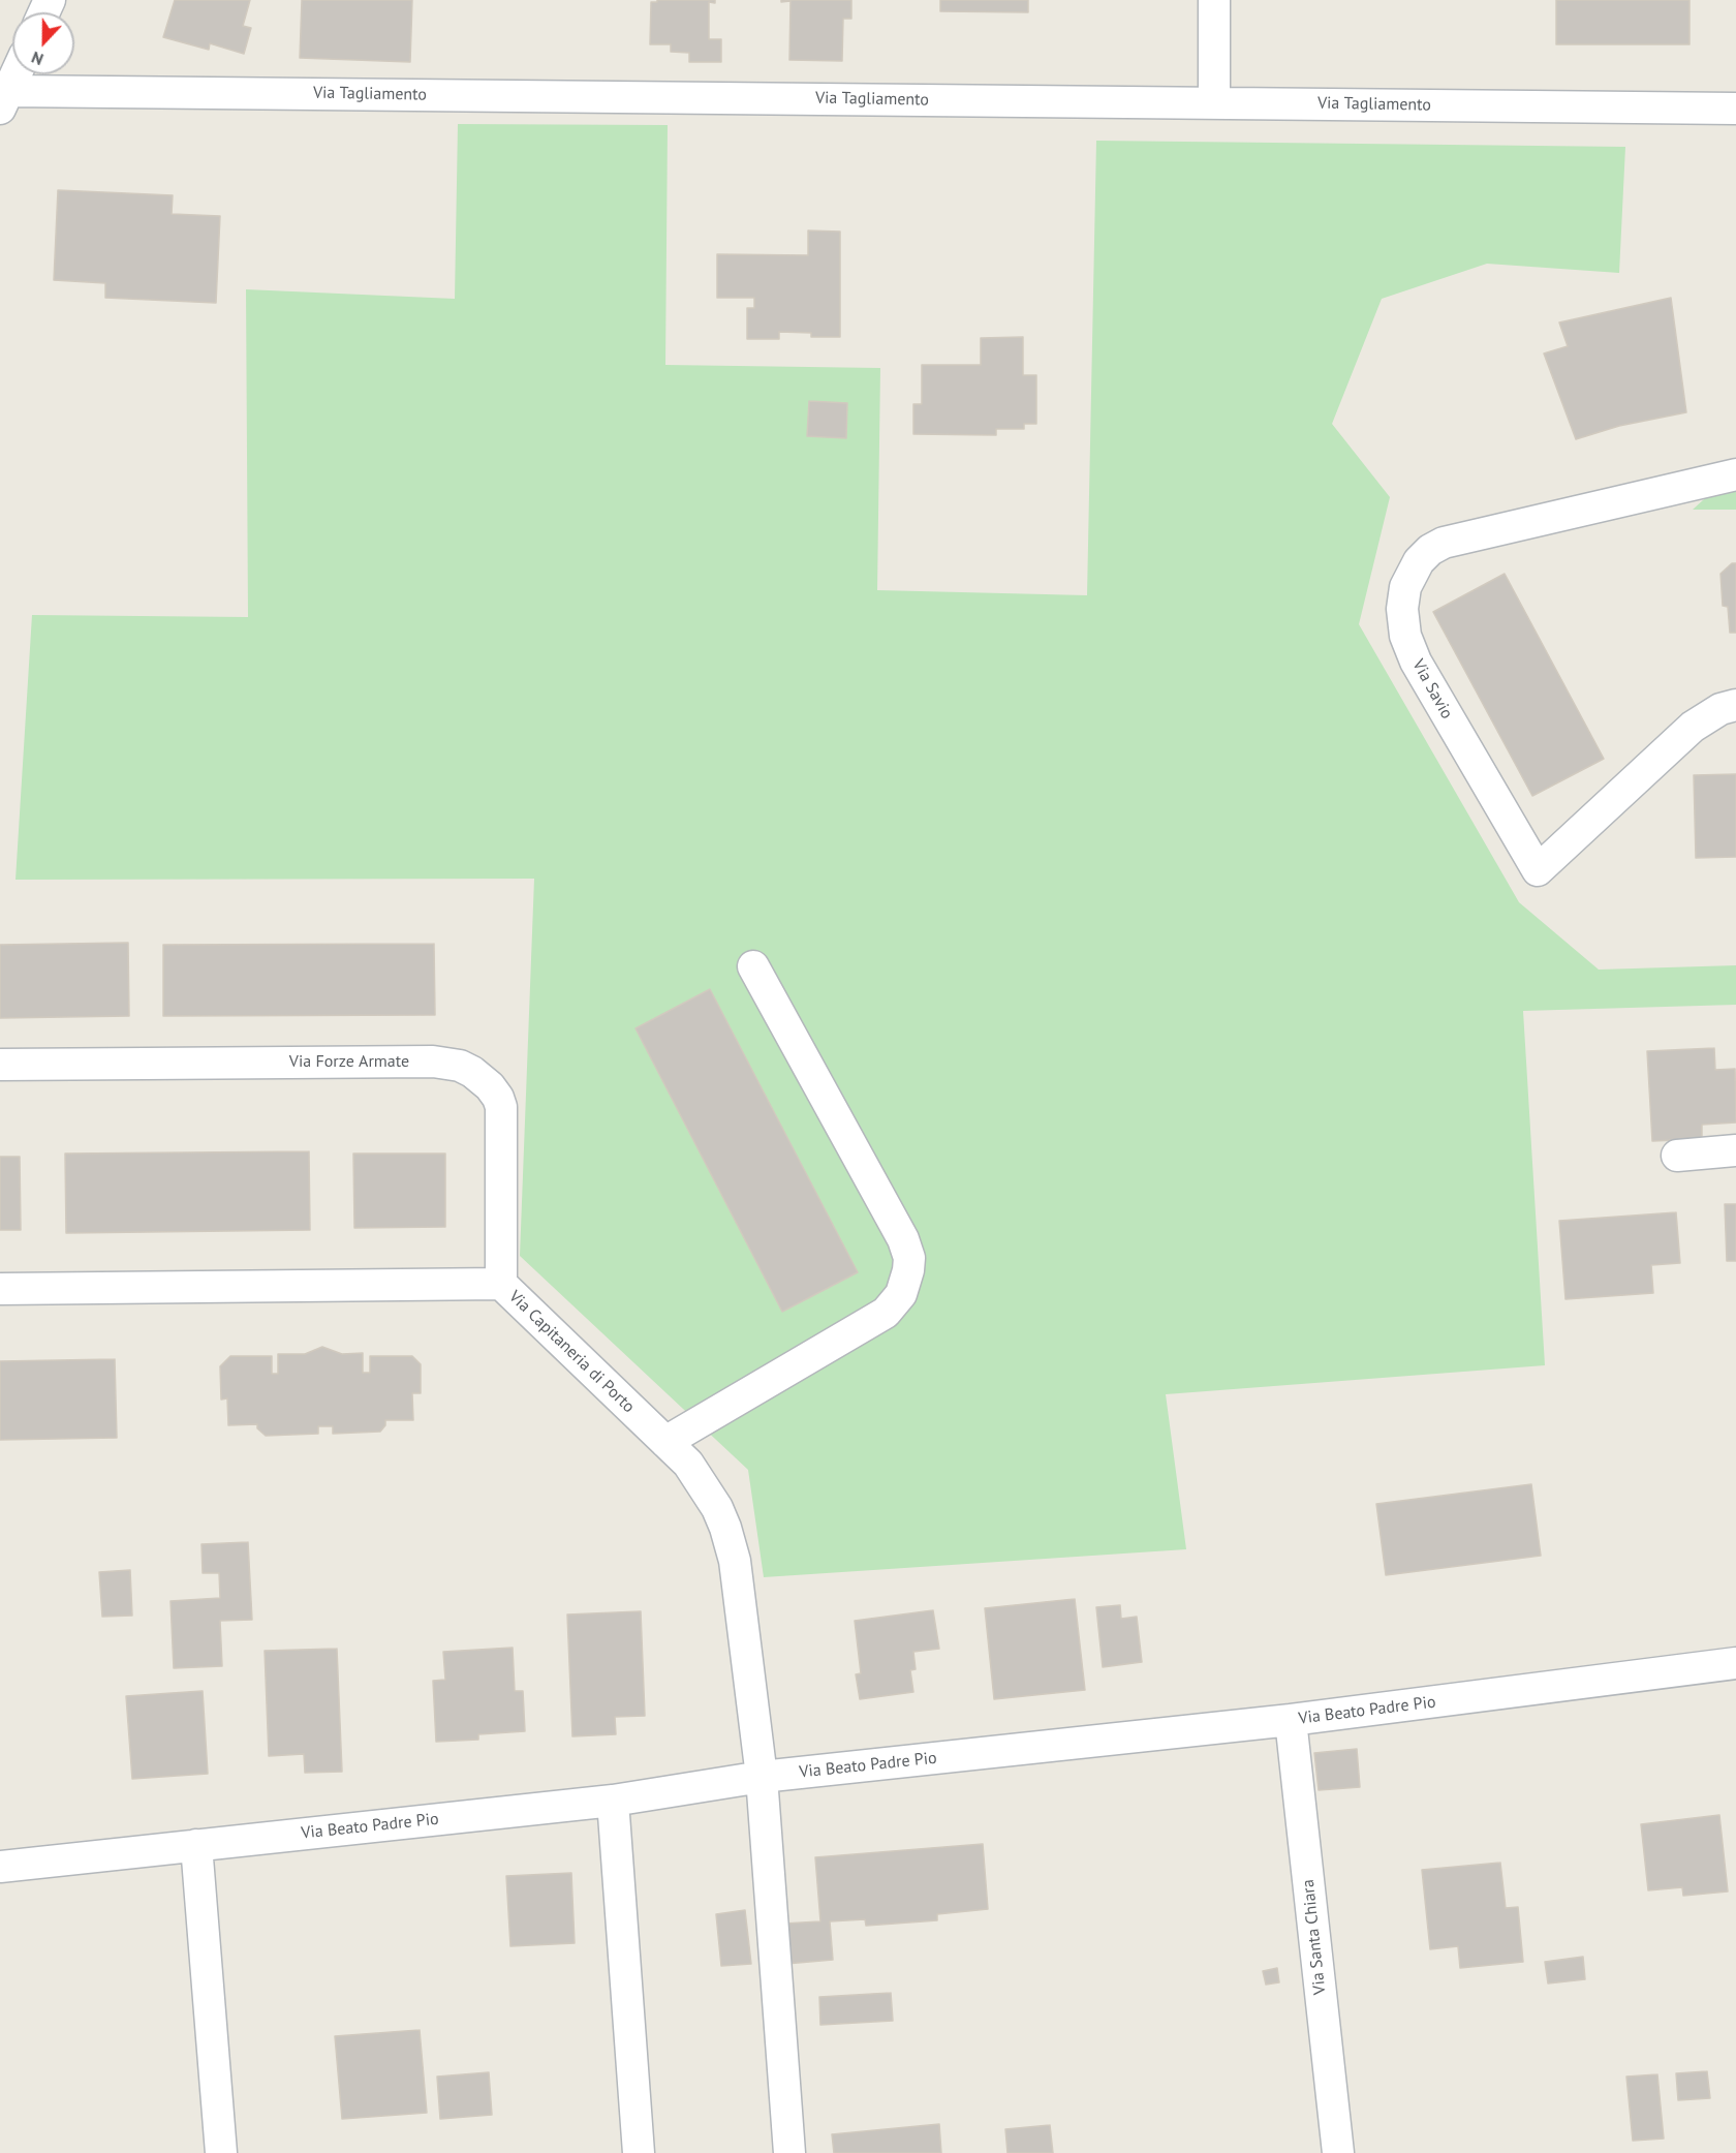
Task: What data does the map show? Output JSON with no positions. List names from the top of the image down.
{
  "streets": {
    "street": [
      "Via Tagliamento",
      "Via Savio",
      "Via Forze Armate",
      "Via Capitaneria di Porto",
      "Via Beato Padre Pio",
      "Via Santa Chiara"
    ]
  },
  "crossings": [
    ["Via Forze Armate", "Via Capitaneria di Porto"],
    ["Via Capitaneria di Porto", "Via Beato Padre Pio"],
    ["Via Beato Padre Pio", "Via Santa Chiara"]
  ],
  "north": "bottom"
}
